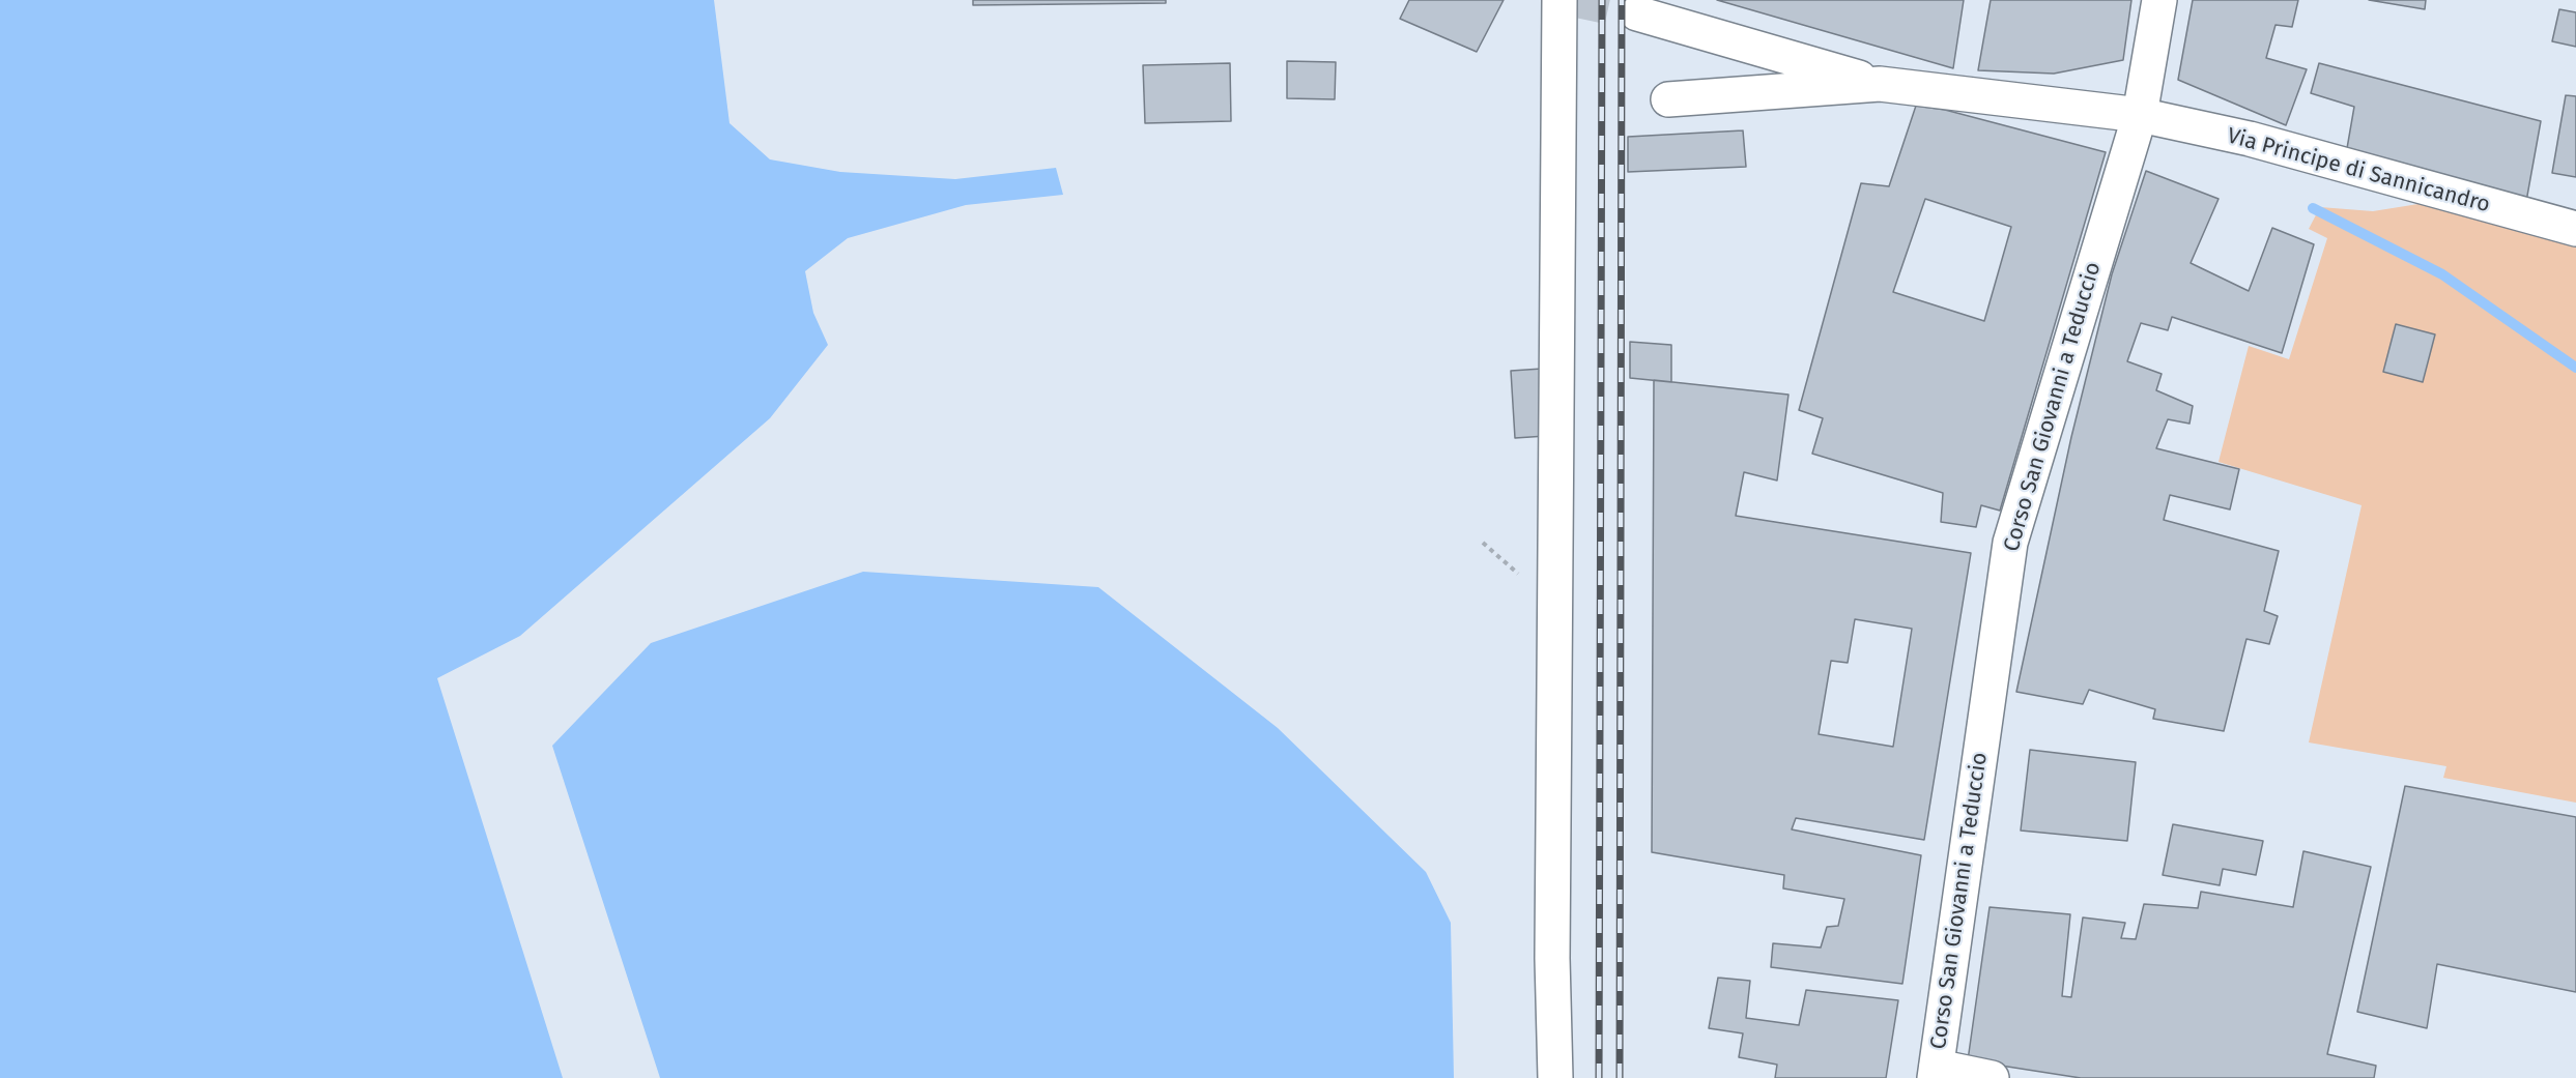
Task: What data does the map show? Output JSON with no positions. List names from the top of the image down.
{
  "streets": {
    "street": ["Via Principe di Sannicandro", "Corso San Giovanni a Teduccio"]
  },
  "crossings": [
    ["Via Principe di Sannicandro", "Corso San Giovanni a Teduccio"]
  ]
}
